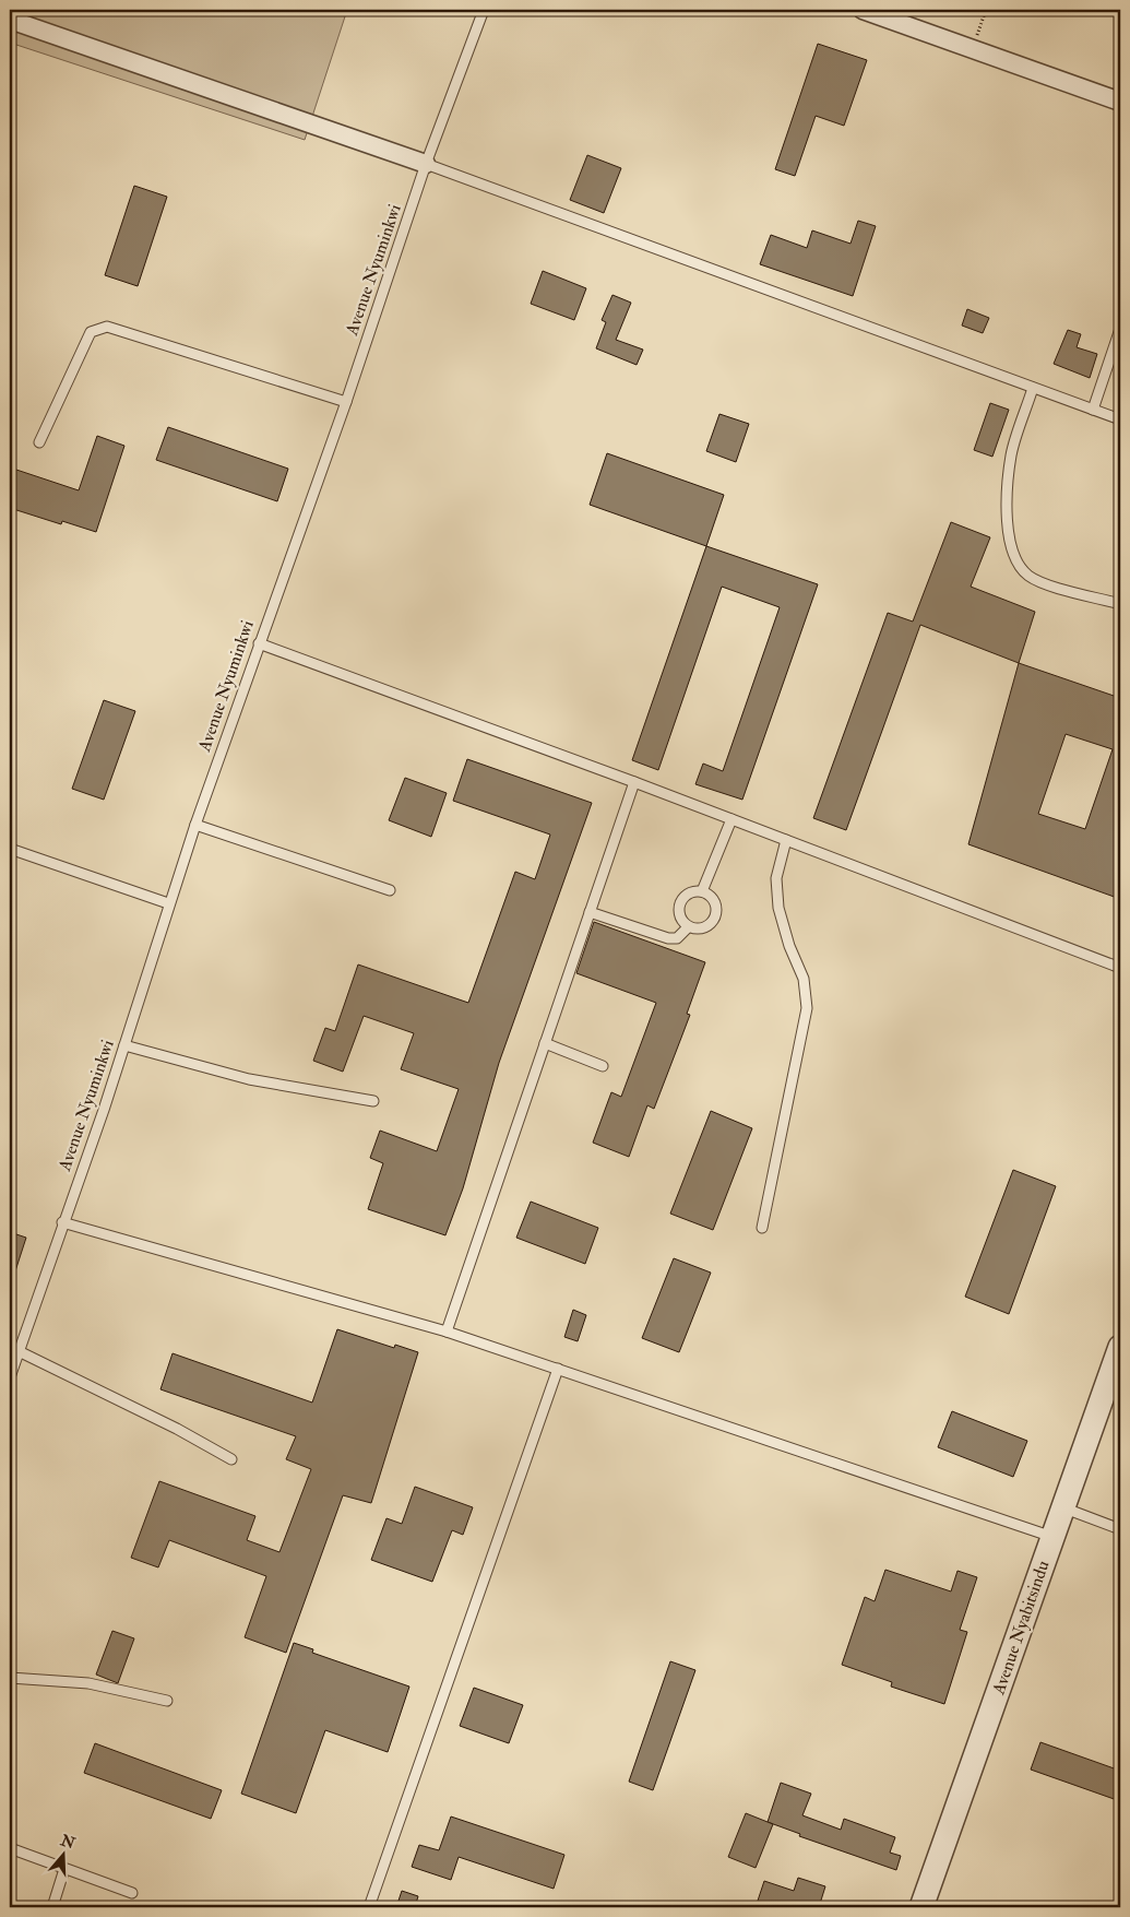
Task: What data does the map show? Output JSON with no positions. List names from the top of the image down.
{
  "streets": {
    "street": ["Avenue Nyabitsindu"],
    "lane": ["Avenue Nyuminkwi"]
  },
  "north": "top"
}
